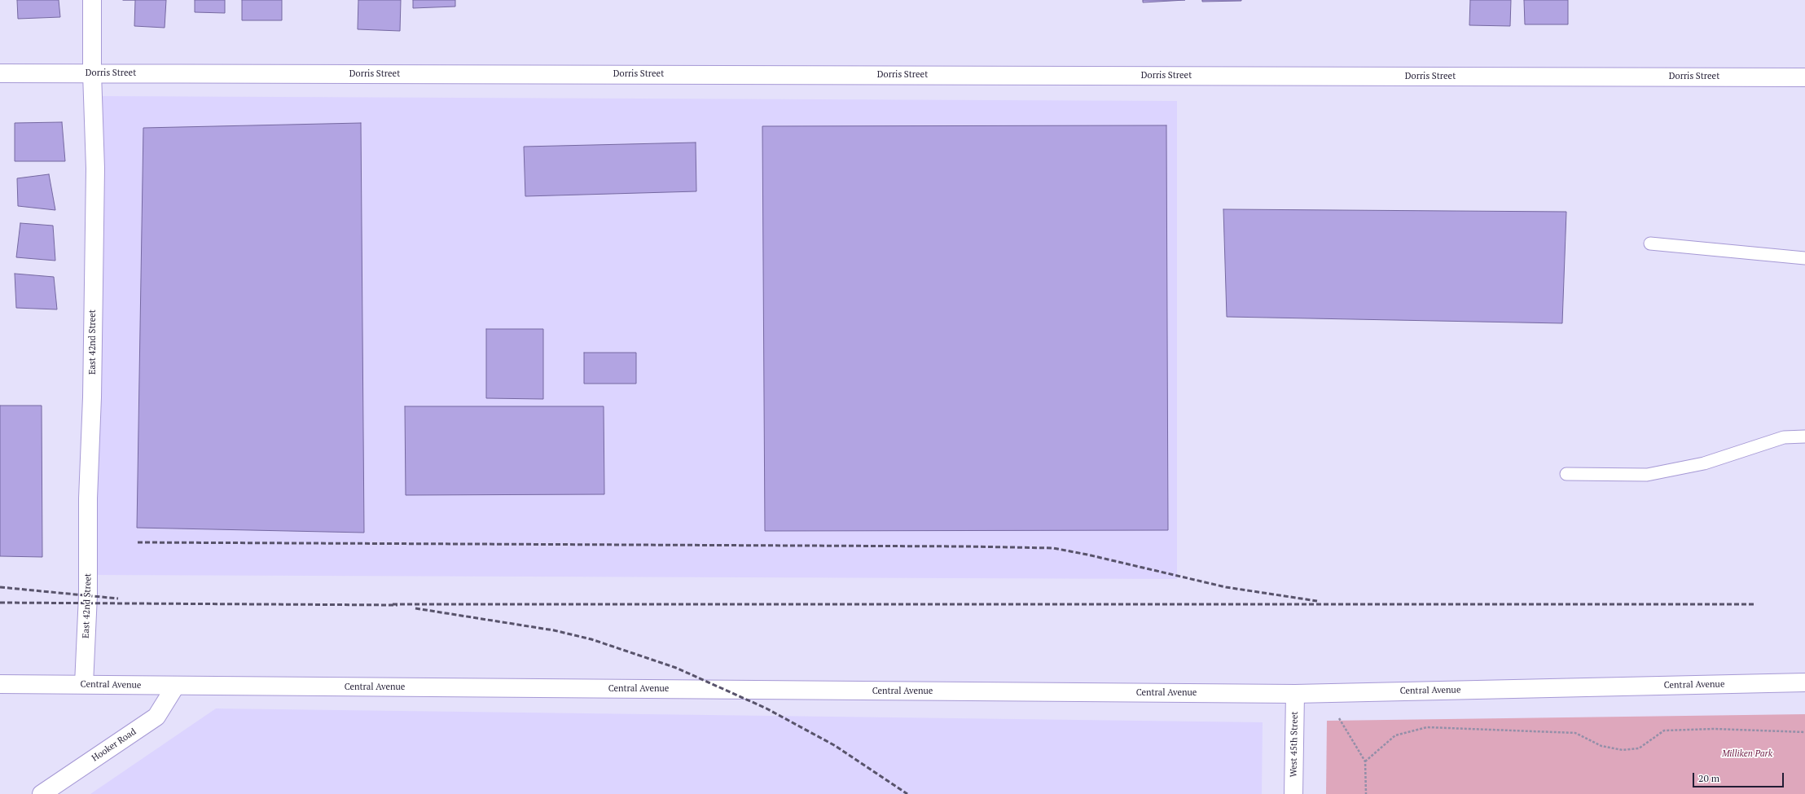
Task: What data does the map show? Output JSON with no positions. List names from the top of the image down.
{
  "streets": {
    "street": [
      "Dorris Street",
      "East 42nd Street",
      "Central Avenue",
      "West 45th Street",
      "Hooker Road"
    ]
  },
  "crossings": [
    ["Dorris Street", "East 42nd Street"],
    ["East 42nd Street", "Central Avenue"],
    ["Central Avenue", "West 45th Street"],
    ["Central Avenue", "Hooker Road"]
  ],
  "parks": ["Milliken Park"],
  "scale_bar": "20 m"
}
